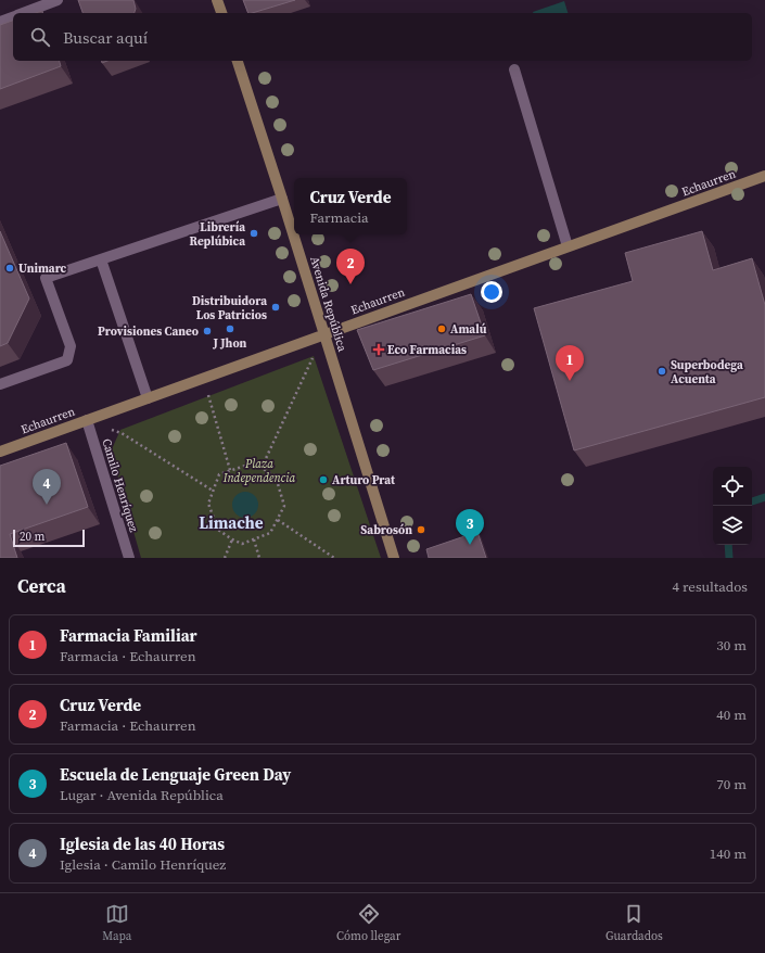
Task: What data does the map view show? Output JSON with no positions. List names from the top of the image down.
{
  "streets": {
    "main road": ["Echaurren", "Avenida República"],
    "street": ["Camilo Henríquez"]
  },
  "crossings": [
    ["Echaurren", "Avenida República"],
    ["Echaurren", "Camilo Henríquez"]
  ],
  "districts": ["Limache"],
  "parks": ["Plaza Independencia"],
  "places": {
    "other": [
      "Librería Replúbica",
      "Unimarc",
      "Distribuidora Los Patricios",
      "J Jhon",
      "Amalú",
      "Provisiones Caneo",
      "Superbodega Acuenta",
      "Arturo Prat",
      "Sabrosón"
    ],
    "health": ["Eco Farmacias"]
  },
  "scale_bar": "20 m",
  "page": {
    "search": "Buscar aquí",
    "popup": ["Cruz Verde", "Farmacia"],
    "pins": [
      "2",
      "1",
      "4",
      "3"
    ],
    "scale": "20 m",
    "heading": ["Cerca", "4 resultados"],
    "list": [
      {
        "mark": "1",
        "name": "Farmacia Familiar",
        "note": "Farmacia · Echaurren",
        "value": "30 m"
      },
      {
        "mark": "2",
        "name": "Cruz Verde",
        "note": "Farmacia · Echaurren",
        "value": "40 m"
      },
      {
        "mark": "3",
        "name": "Escuela de Lenguaje Green Day",
        "note": "Lugar · Avenida República",
        "value": "70 m"
      },
      {
        "mark": "4",
        "name": "Iglesia de las 40 Horas",
        "note": "Iglesia · Camilo Henríquez",
        "value": "140 m"
      }
    ],
    "nav": ["Mapa", "Cómo llegar", "Guardados"]
  }
}
